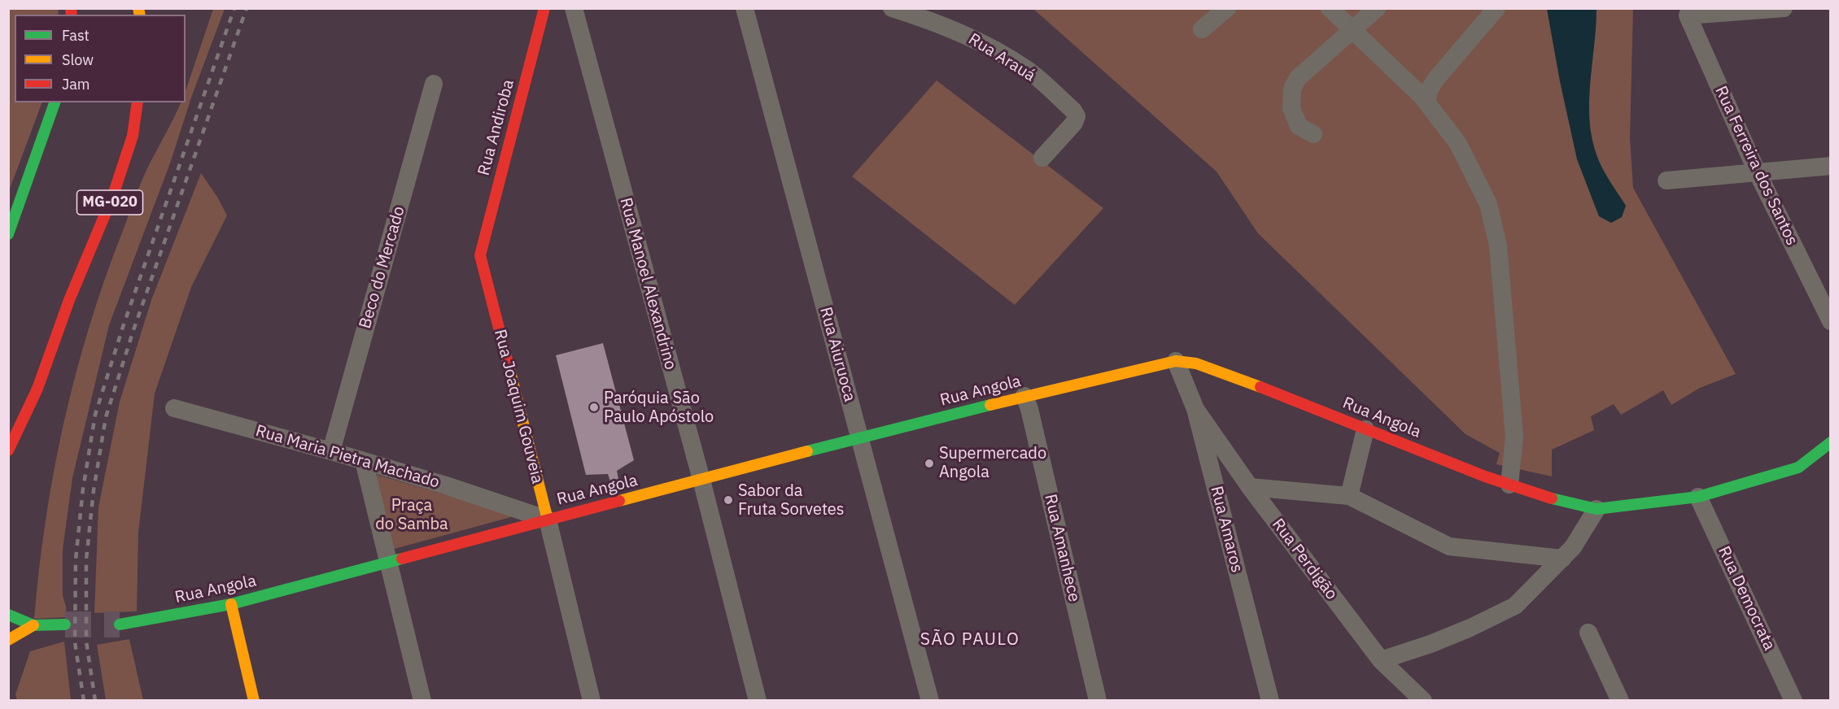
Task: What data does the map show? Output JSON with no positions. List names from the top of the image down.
{
  "streets": {
    "main road": [
      "Rua Andiroba",
      "MG-020",
      "Rua Angola",
      "Rua Joaquim Gouveia"
    ],
    "street": [
      "Rua Arauá",
      "Rua Ferreira dos Santos",
      "Beco do Mercado",
      "Rua Manoel Alexandrino",
      "Rua Aiuruoca",
      "Rua Maria Pietra Machado",
      "Rua Amaros",
      "Rua Amanhece",
      "Rua Perdigão",
      "Rua Democrata"
    ]
  },
  "crossings": [
    ["Rua Andiroba", "Rua Joaquim Gouveia"],
    ["Beco do Mercado", "Rua Maria Pietra Machado"],
    ["Rua Manoel Alexandrino", "Rua Angola"],
    ["Rua Aiuruoca", "Rua Angola"],
    ["Rua Angola", "Rua Joaquim Gouveia"],
    ["Rua Angola", "Rua Maria Pietra Machado"],
    ["Rua Angola", "Rua Amaros"],
    ["Rua Angola", "Rua Amanhece"],
    ["Rua Angola", "Rua Democrata"],
    ["Rua Joaquim Gouveia", "Rua Maria Pietra Machado"],
    ["Rua Amaros", "Rua Perdigão"]
  ],
  "districts": ["SÃO PAULO"],
  "parks": ["Praça do Samba"],
  "places": ["Paróquia São Paulo Apóstolo", "Supermercado Angola", "Sabor da Fruta Sorvetes"],
  "legend": ["Fast", "Slow", "Jam"]
}
